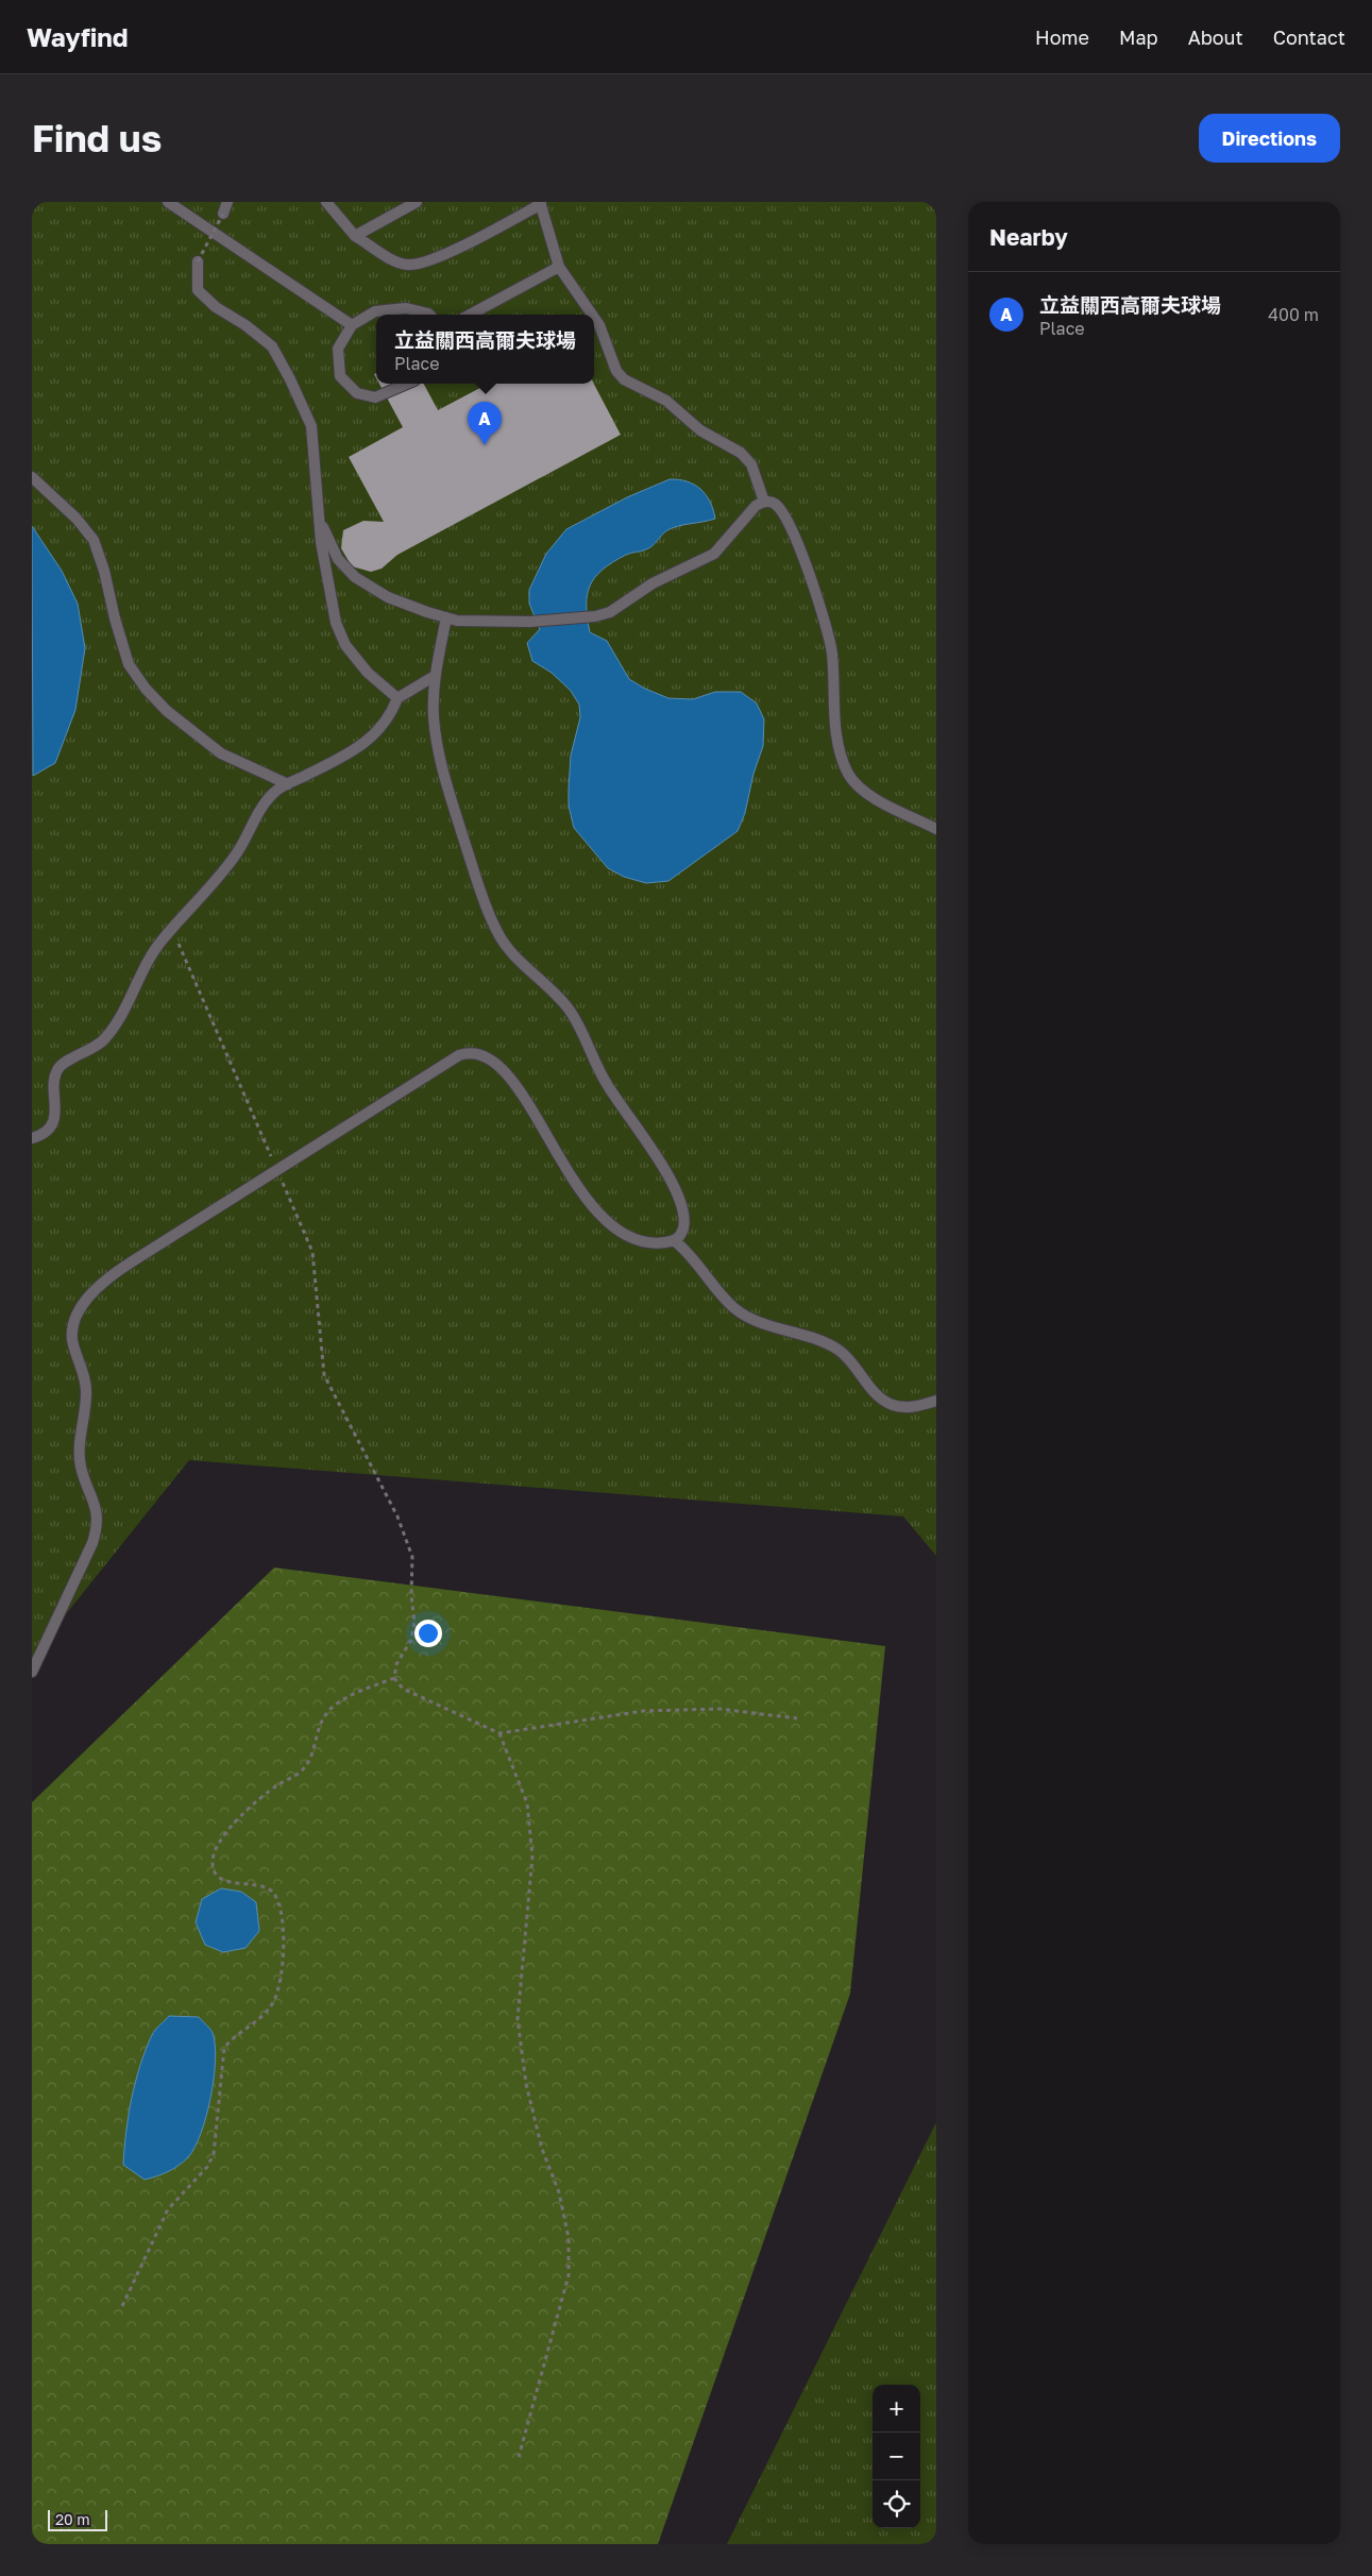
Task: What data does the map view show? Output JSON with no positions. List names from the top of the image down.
{
  "scale_bar": "20 m",
  "page": {
    "header": "Wayfind",
    "nav": [
      "Home",
      "Map",
      "About",
      "Contact"
    ],
    "buttons": "Directions",
    "title": "Find us",
    "heading": "Nearby",
    "list": [
      {
        "mark": "A",
        "name": "立益關西高爾夫球場",
        "note": "Place",
        "value": "400 m"
      }
    ],
    "popup": ["立益關西高爾夫球場", "Place"],
    "pins": "A",
    "map_buttons": ["+", "−"],
    "scale": "20 m"
  }
}
